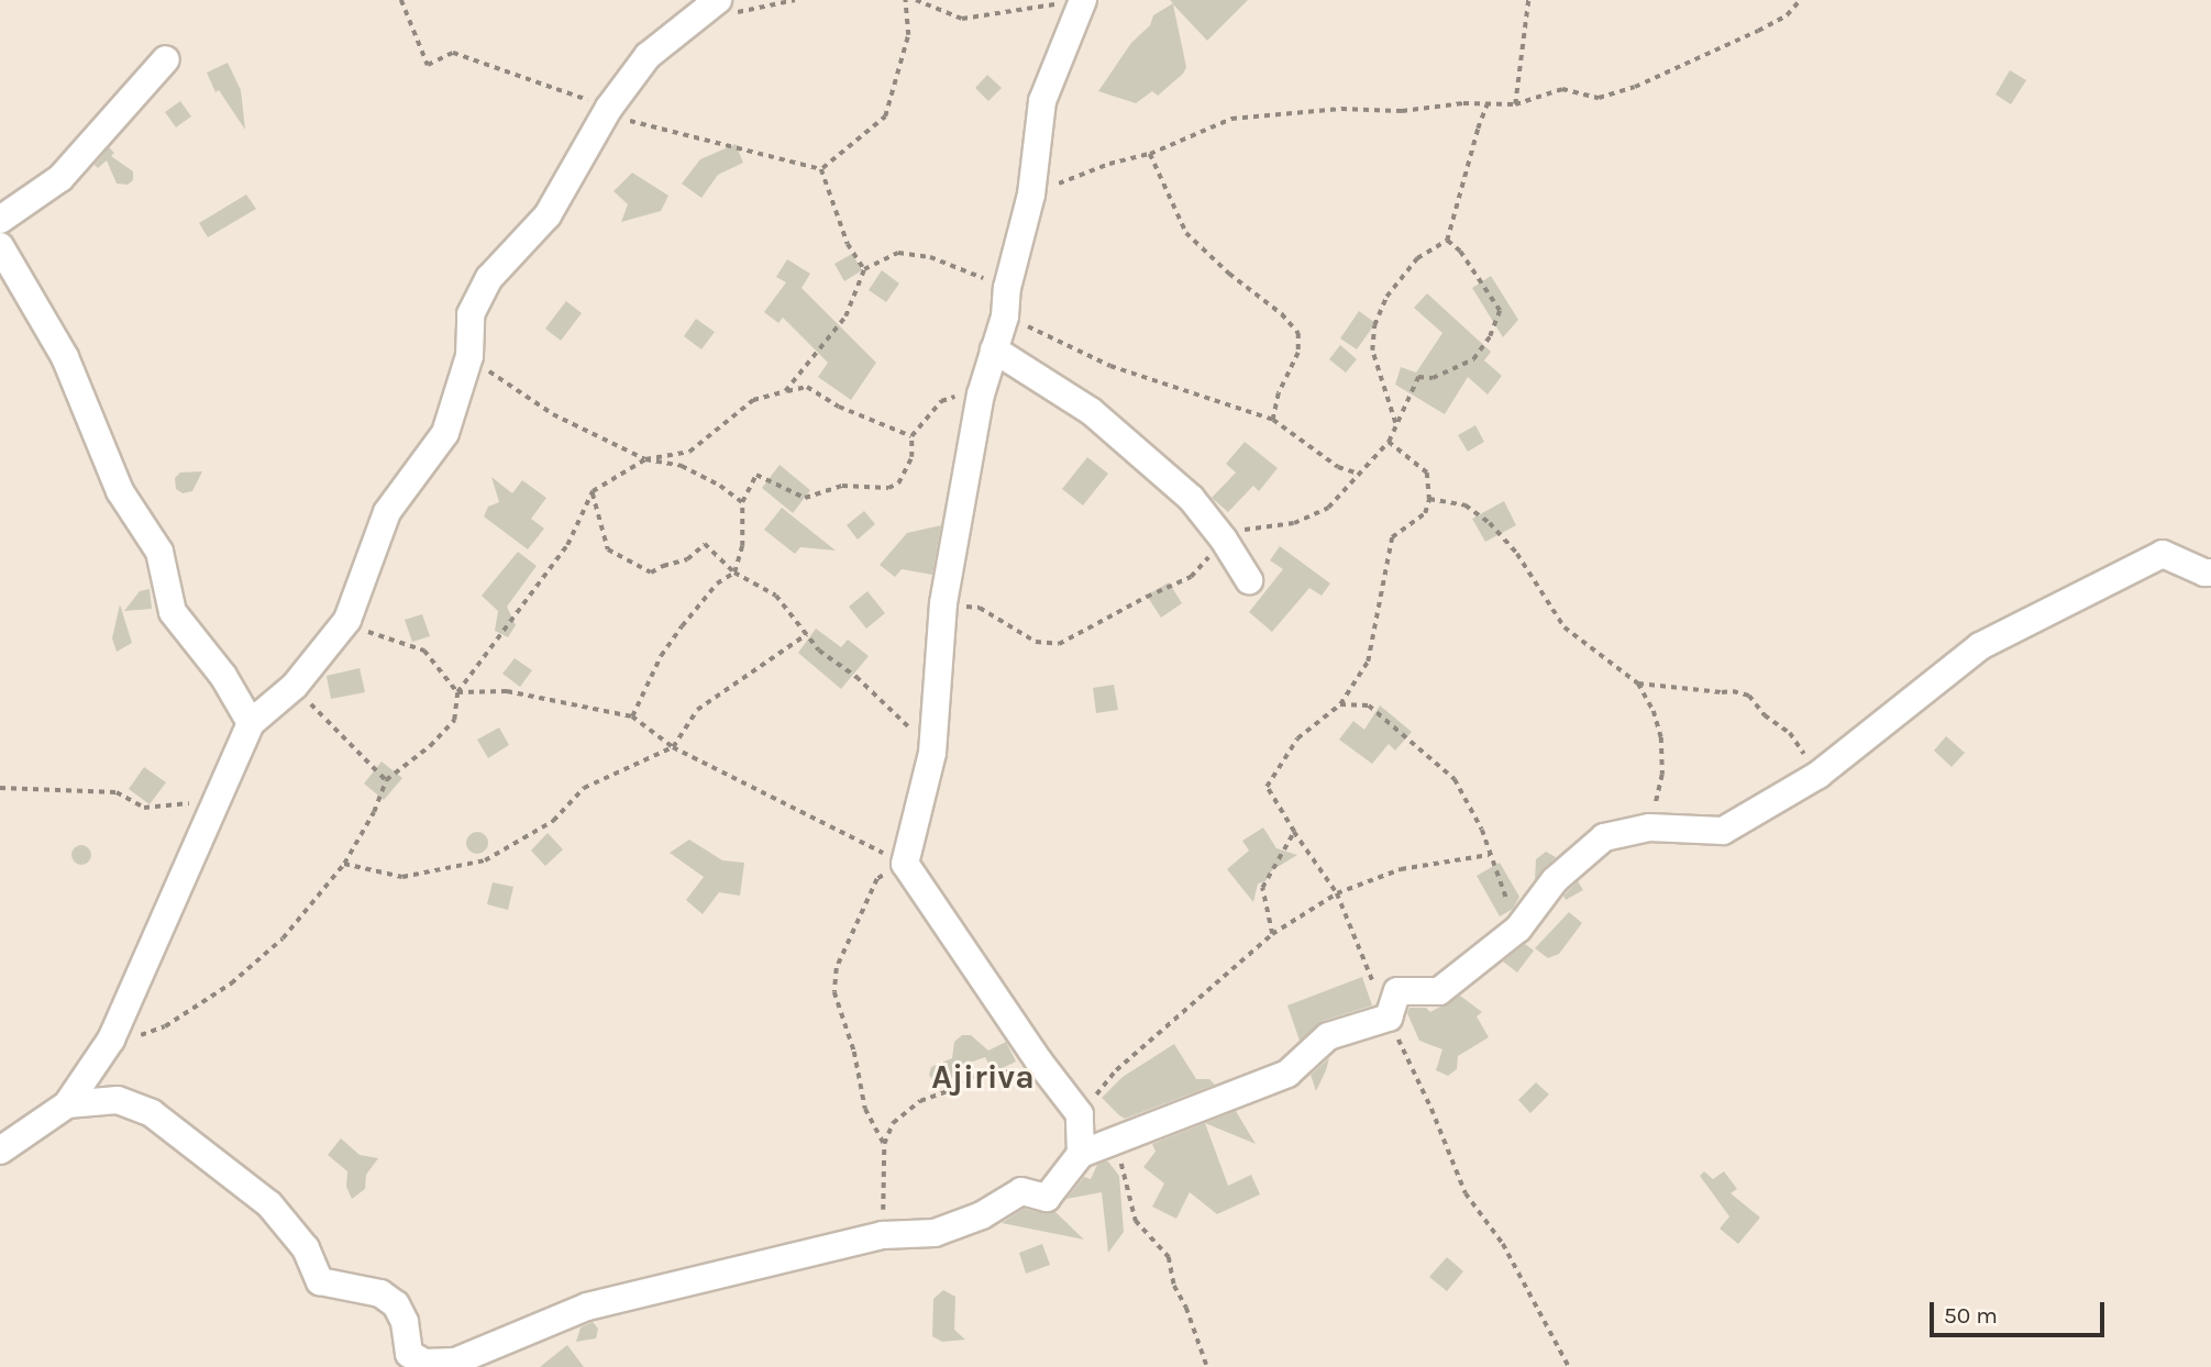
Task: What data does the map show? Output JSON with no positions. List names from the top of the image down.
{
  "districts": ["Ajiriva"],
  "scale_bar": "50 m"
}
